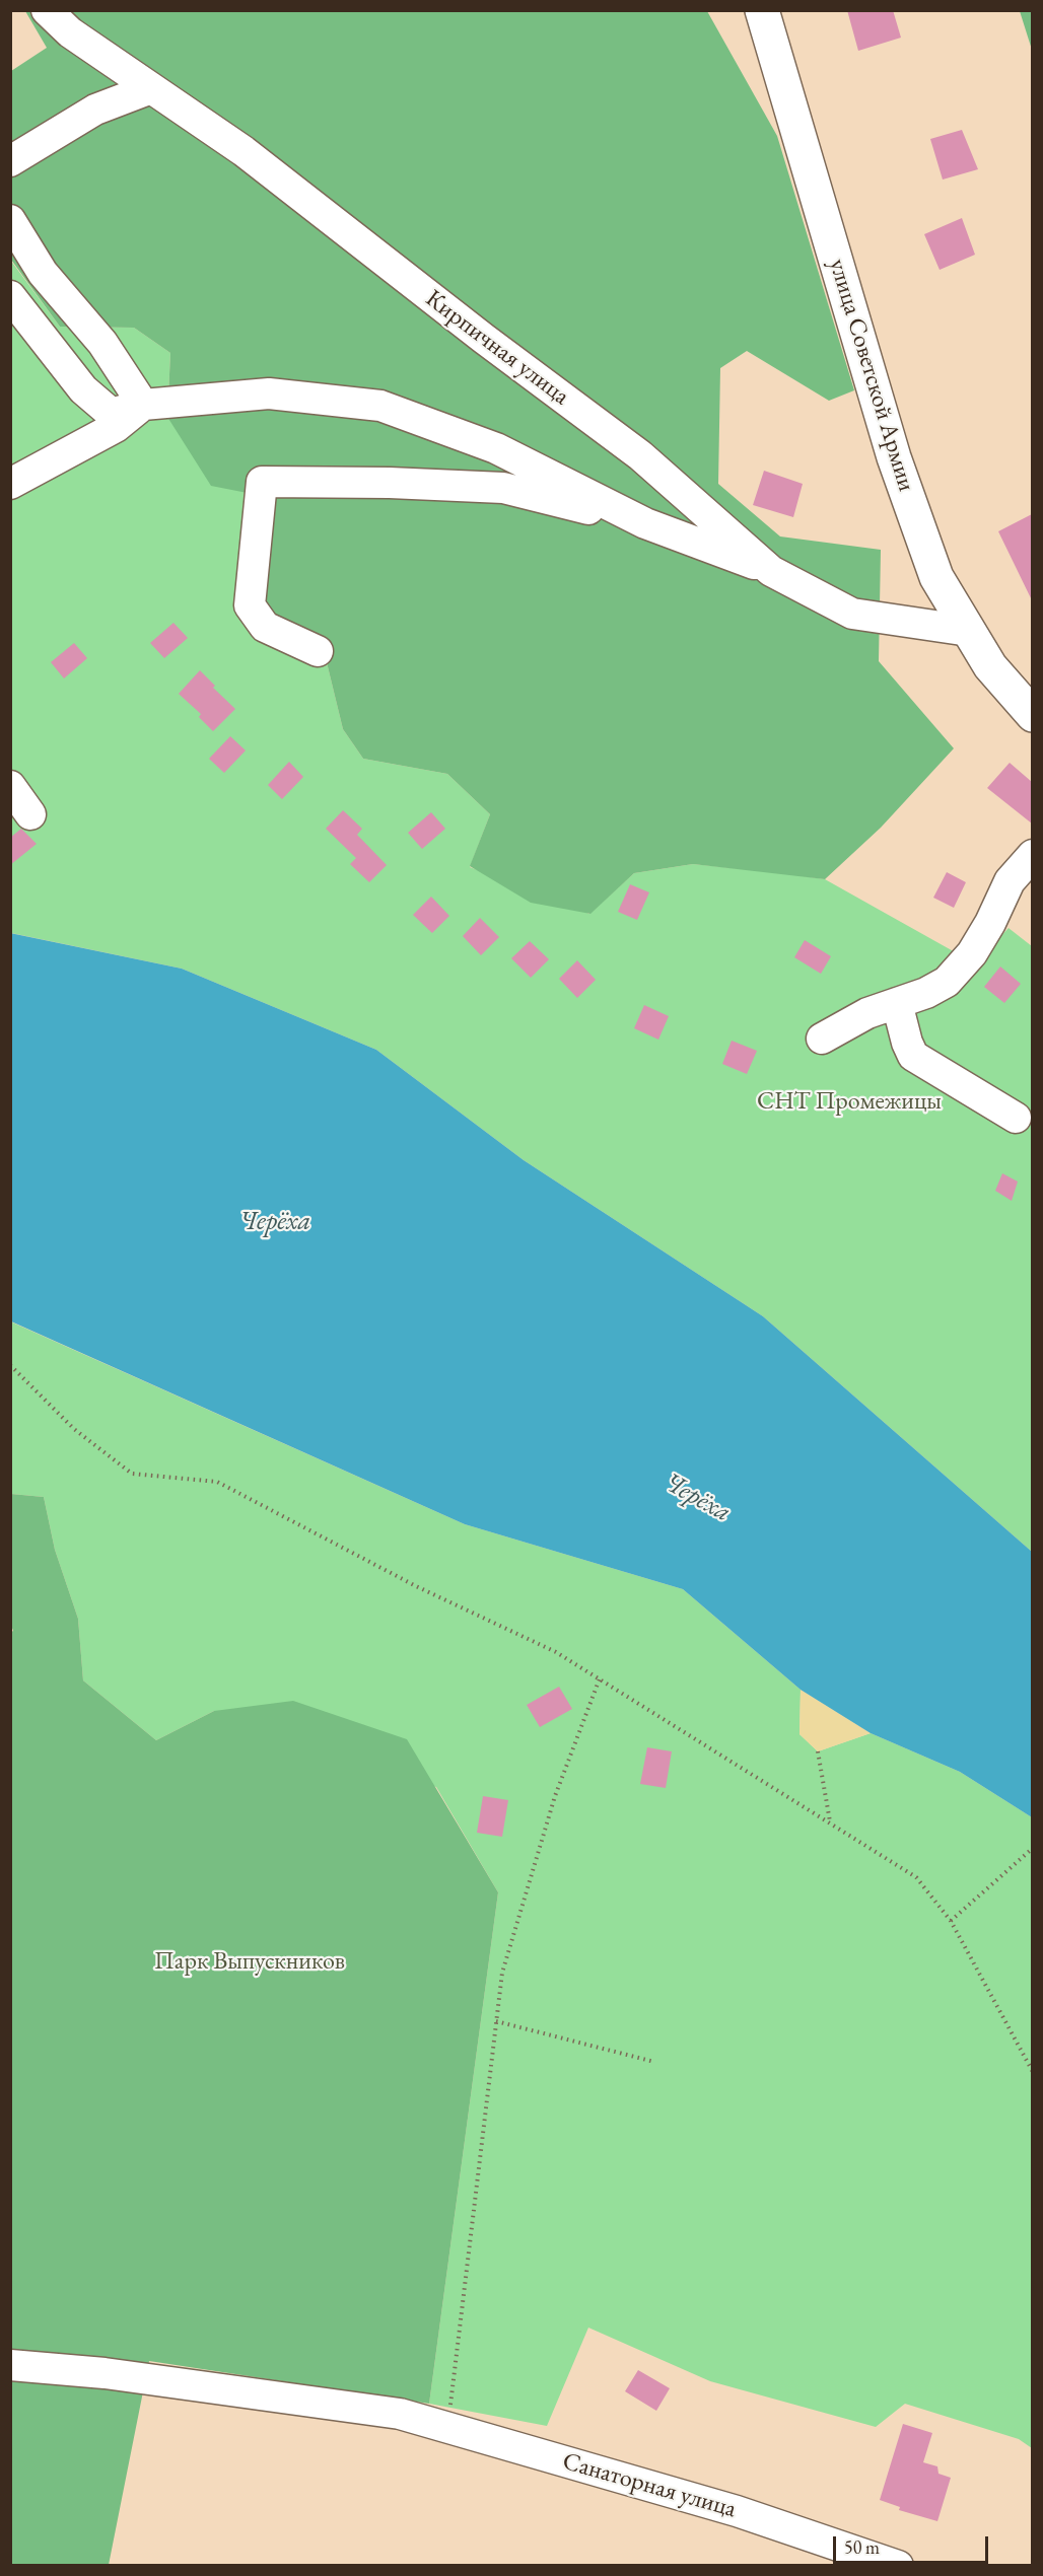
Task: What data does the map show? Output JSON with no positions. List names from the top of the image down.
{
  "streets": {
    "main road": ["улица Советской Армии"],
    "street": ["Кирпичная улица", "Санаторная улица"]
  },
  "crossings": [
    ["Кирпичная улица", "улица Советской Армии"]
  ],
  "water": ["Черёха"],
  "parks": ["СНТ Промежицы", "Парк Выпускников"],
  "scale_bar": "50 m"
}
